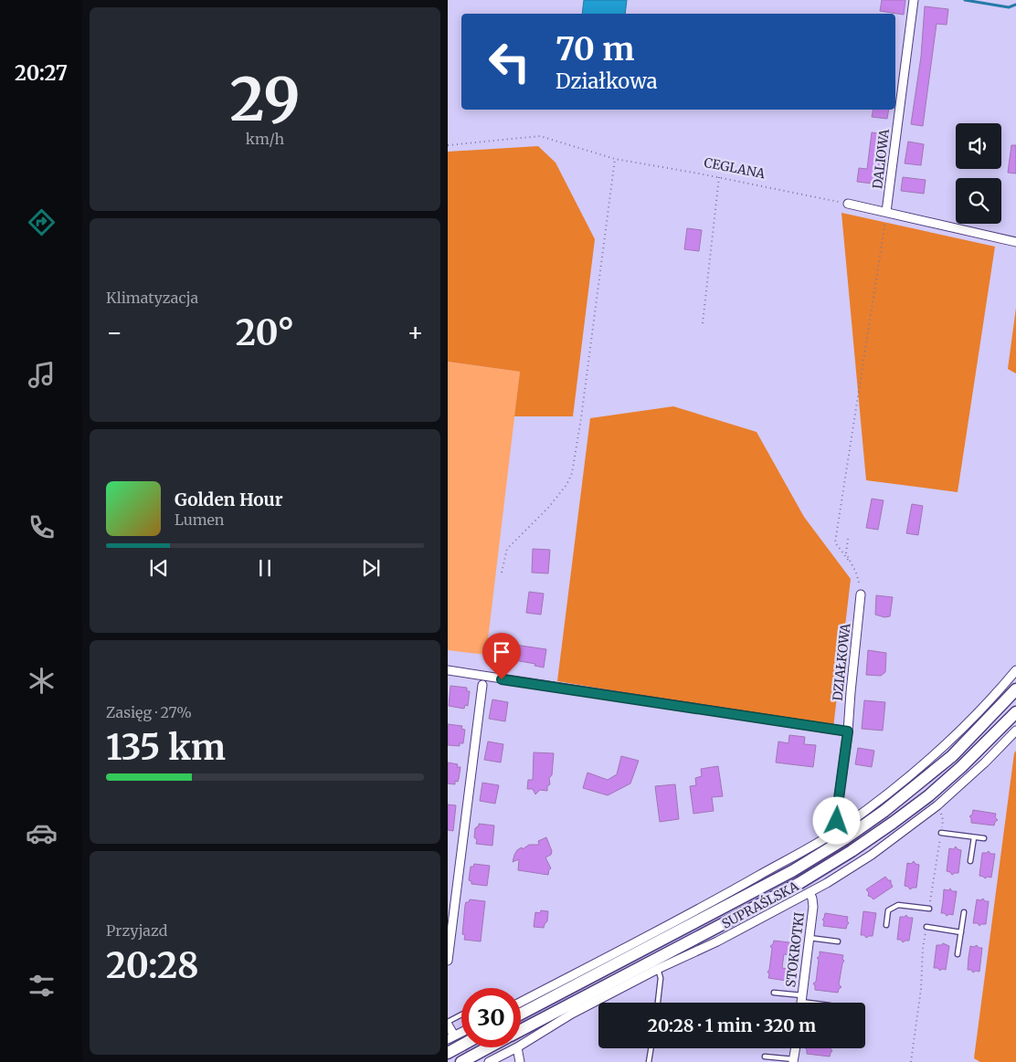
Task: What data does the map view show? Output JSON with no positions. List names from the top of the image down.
{
  "streets": {
    "street": [
      "DALIOWA",
      "DZIAŁKOWA",
      "SUPRAŚLSKA",
      "STOKROTKI"
    ],
    "path": ["CEGLANA"]
  },
  "crossings": [
    ["DZIAŁKOWA", "SUPRAŚLSKA"],
    ["SUPRAŚLSKA", "STOKROTKI"]
  ],
  "page": {
    "tabs": "20:27",
    "tile": [
      ["29", "km/h"],
      "Klimatyzacja",
      ["Zasięg · 27%", "135 km"],
      ["Przyjazd", "20:28"]
    ],
    "turn": ["70 m", "Działkowa"],
    "heat": ["−", "20°", "+"],
    "song": ["Golden Hour", "Lumen"],
    "limit": "30",
    "trip": "20:28 · 1 min · 320 m"
  }
}
